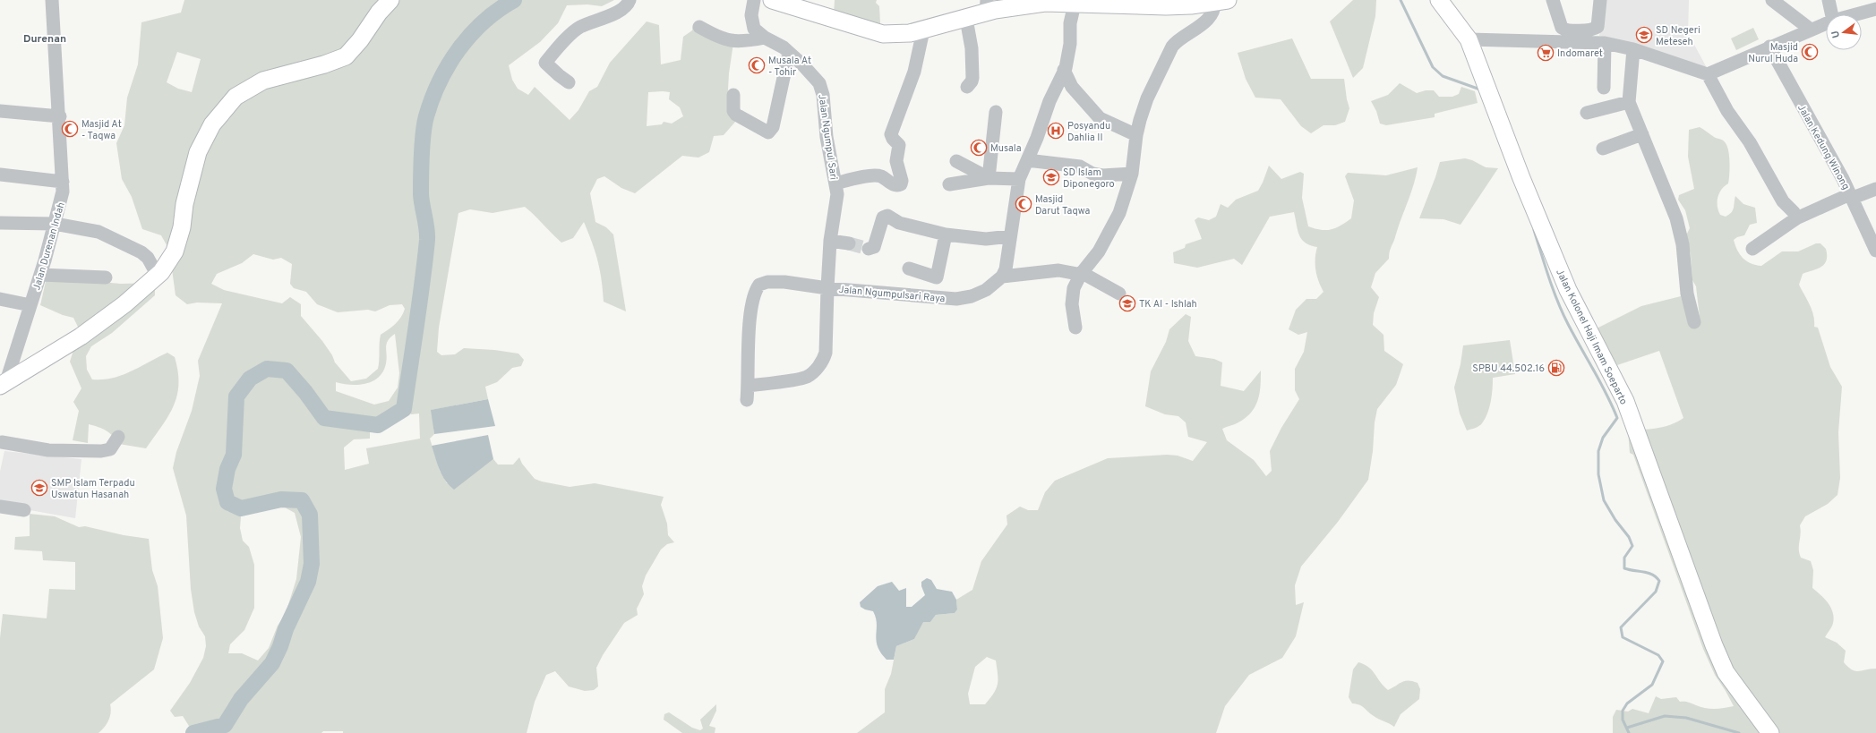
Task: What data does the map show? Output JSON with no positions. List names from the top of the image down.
{
  "streets": {
    "main road": ["Jalan Kolonel Haji Imam Soeparto"],
    "street": [
      "Jalan Ngumpul Sari",
      "Jalan Kedung Winong",
      "Jalan Durenan Indah",
      "Jalan Ngumpulsari Raya"
    ]
  },
  "crossings": [
    ["Jalan Ngumpul Sari", "Jalan Ngumpulsari Raya"]
  ],
  "districts": ["Durenan"],
  "places": {
    "school or university": [
      "SD Negeri Meteseh",
      "SD Islam Diponegoro",
      "TK Al - Ishlah",
      "SMP Islam Terpadu Uswatun Hasanah"
    ],
    "mosque": [
      "Masjid Nurul Huda",
      "Musala At - Tohir",
      "Masjid At - Taqwa",
      "Musala",
      "Masjid Darut Taqwa"
    ],
    "supermarket": ["Indomaret"],
    "hospital": ["Posyandu Dahlia II"],
    "fuel station": ["SPBU 44.502.16"]
  },
  "north": "left"
}
